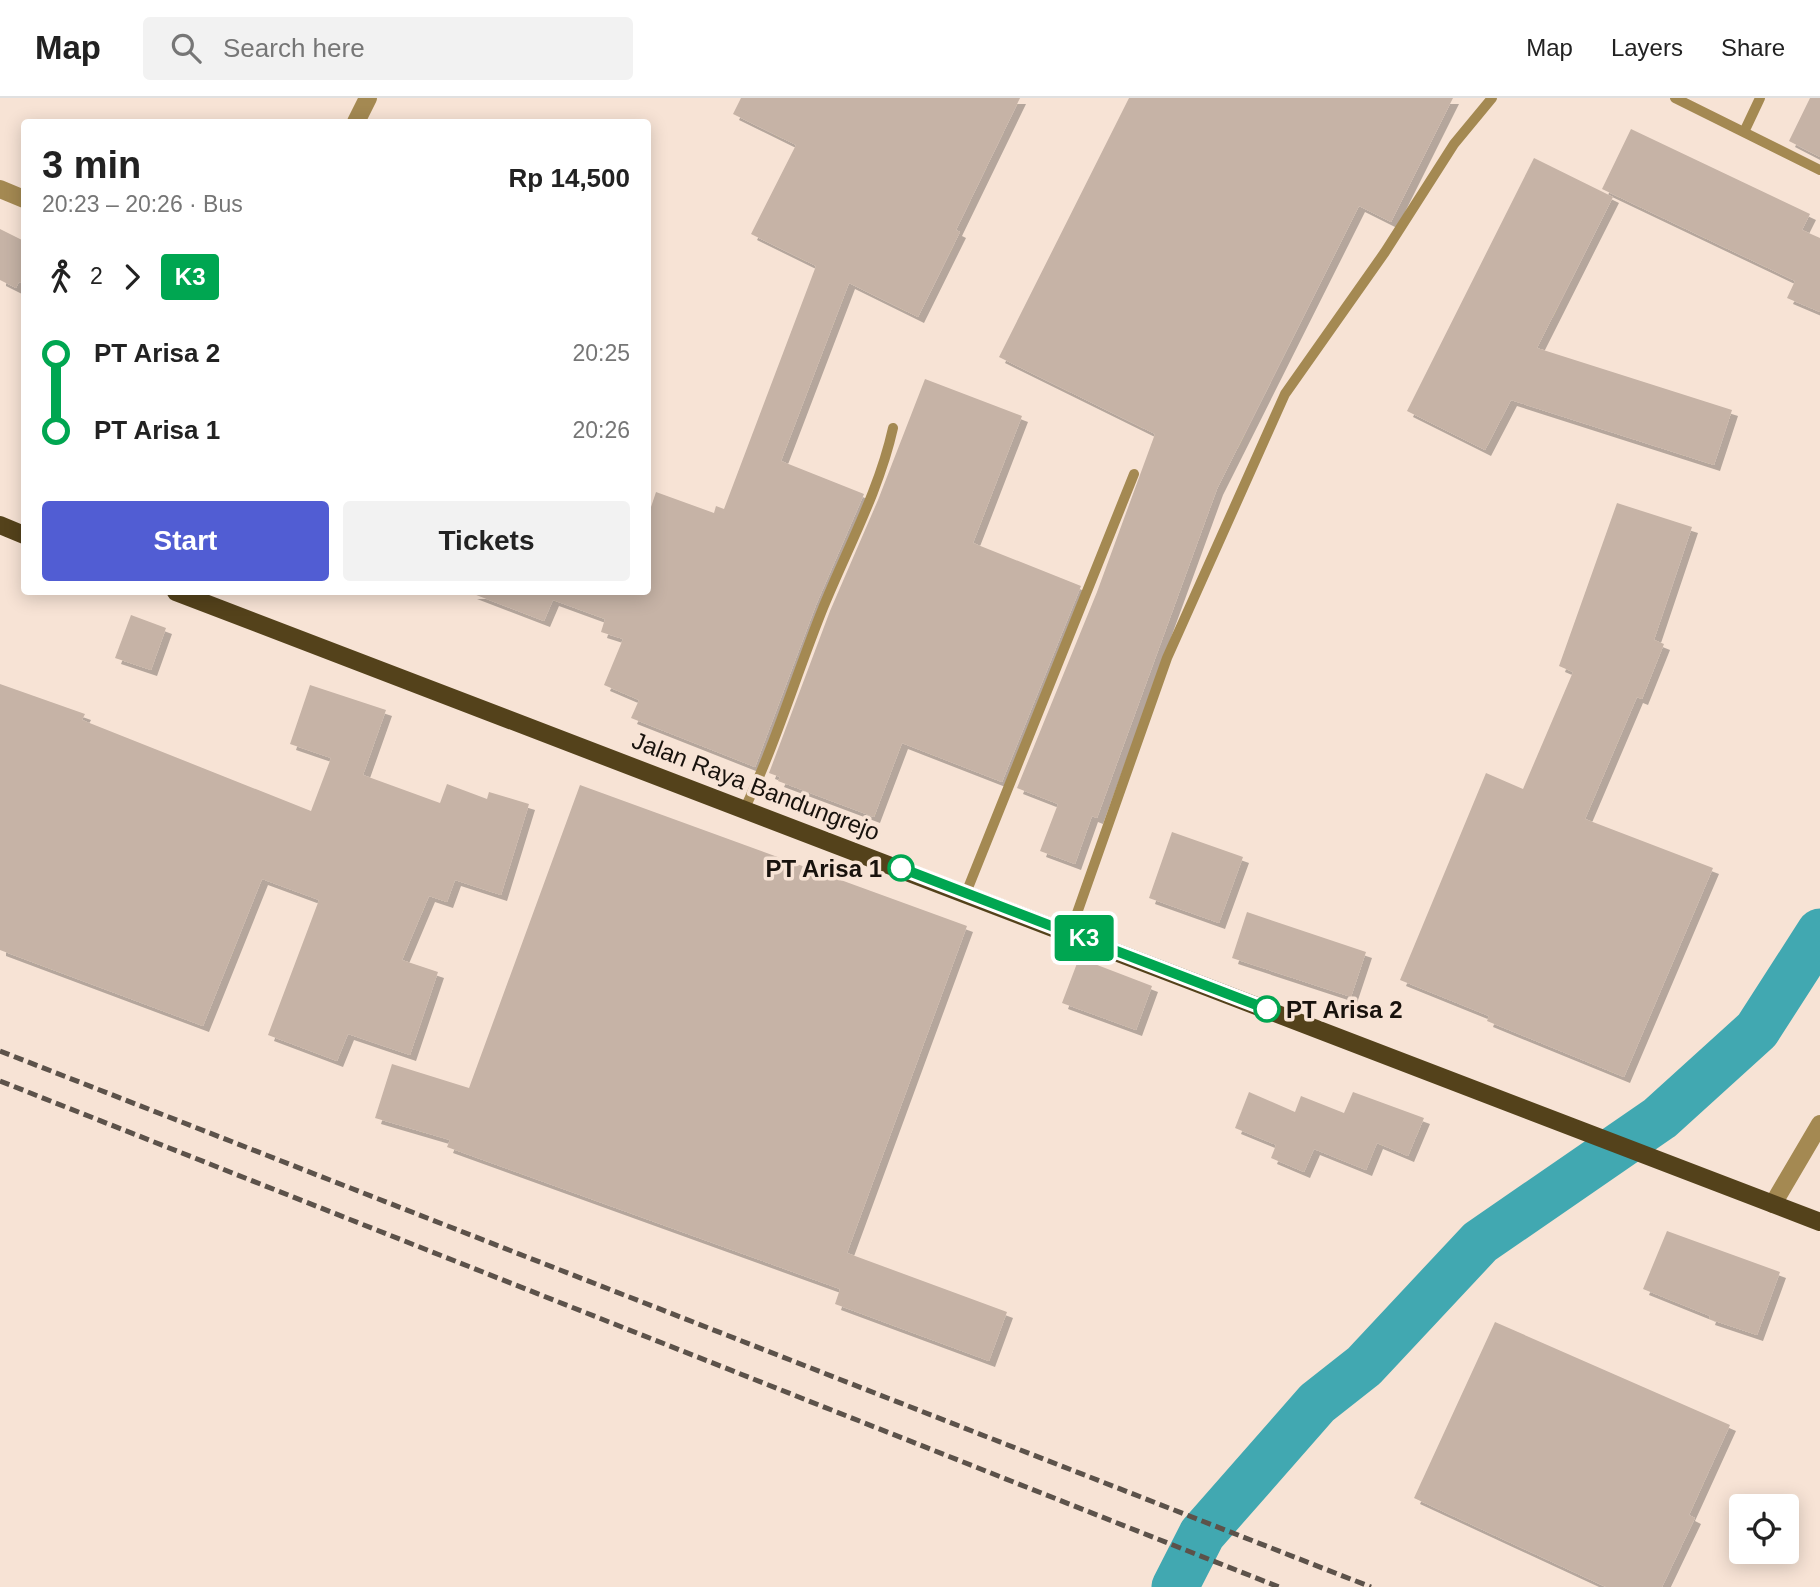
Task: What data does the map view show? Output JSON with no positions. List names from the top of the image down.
{
  "streets": {
    "main road": ["Jalan Raya Bandungrejo"]
  },
  "places": ["PT Arisa 1", "PT Arisa 2"],
  "lines": ["bus line K3"],
  "page": {
    "header": "Map",
    "search": "Search here",
    "nav": ["Map", "Layers", "Share"],
    "on_map": "K3",
    "heading": ["3 min", "20:23 – 20:26 · Bus", "Rp 14,500"],
    "legs": ["2", "K3"],
    "list": [
      {
        "name": "PT Arisa 2",
        "value": "20:25"
      },
      {
        "name": "PT Arisa 1",
        "value": "20:26"
      }
    ],
    "buttons": ["Start", "Tickets"]
  }
}
